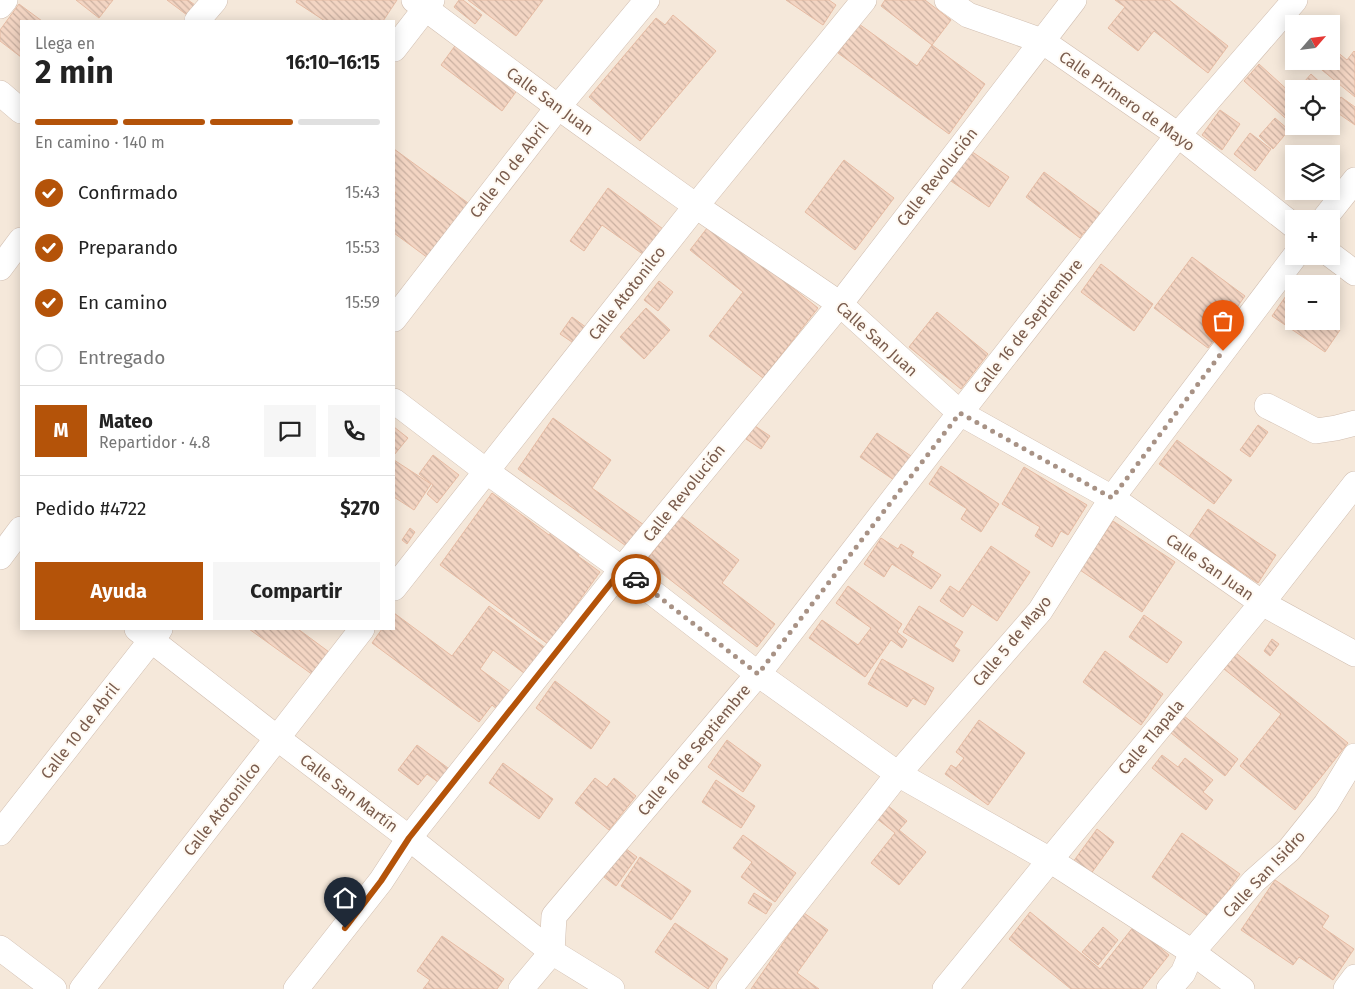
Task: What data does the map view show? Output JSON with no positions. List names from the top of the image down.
{
  "streets": {
    "street": [
      "Calle San Juan",
      "Calle Primero de Mayo",
      "Calle 10 de Abril",
      "Calle Revolución",
      "Calle Atotonilco",
      "Calle 16 de Septiembre",
      "Calle 5 de Mayo",
      "Calle Tlapala",
      "Calle San Martín",
      "Calle San Isidro"
    ]
  },
  "crossings": [
    ["Calle San Juan", "Calle 10 de Abril"],
    ["Calle San Juan", "Calle Revolución"],
    ["Calle San Juan", "Calle Atotonilco"],
    ["Calle San Juan", "Calle 16 de Septiembre"],
    ["Calle San Juan", "Calle 5 de Mayo"],
    ["Calle San Juan", "Calle Tlapala"],
    ["Calle Primero de Mayo", "Calle Revolución"],
    ["Calle Primero de Mayo", "Calle 16 de Septiembre"],
    ["Calle 10 de Abril", "Calle San Martín"],
    ["Calle Revolución", "Calle San Martín"],
    ["Calle Atotonilco", "Calle San Martín"],
    ["Calle 16 de Septiembre", "Calle San Martín"]
  ],
  "north": "top right",
  "page": {
    "map_buttons": ["+", "−"],
    "heading": ["2 min", "Llega en", "16:10–16:15"],
    "panel": [
      "Mateo",
      "Repartidor · 4.8",
      "Pedido #4722",
      "$270"
    ],
    "bar": "En camino · 140 m",
    "list": [
      ["Confirmado", "15:43"],
      ["Preparando", "15:53"],
      ["En camino", "15:59"],
      "Entregado"
    ],
    "round": "M",
    "buttons": ["Ayuda", "Compartir"]
  }
}
